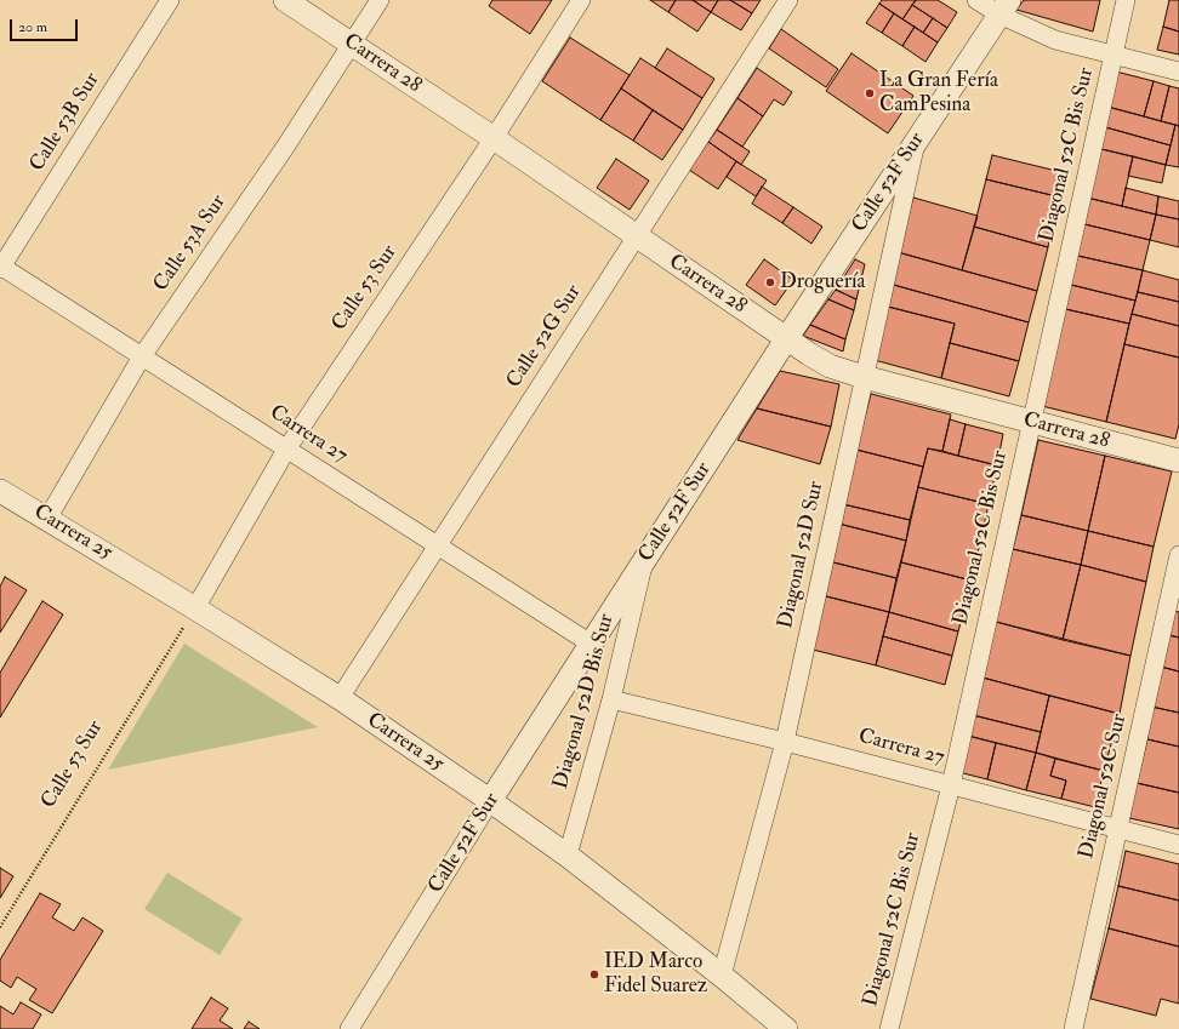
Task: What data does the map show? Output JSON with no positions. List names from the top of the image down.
{
  "streets": {
    "street": [
      "Carrera 28",
      "Calle 53B Sur",
      "Diagonal 52C Bis Sur",
      "Calle 52F Sur",
      "Calle 53A Sur",
      "Calle 53 Sur",
      "Calle 52G Sur",
      "Carrera 27",
      "Carrera 25",
      "Diagonal 52D Sur",
      "Diagonal 52D Bis Sur",
      "Diagonal 52C Sur"
    ]
  },
  "crossings": [
    ["Carrera 28", "Diagonal 52C Bis Sur"],
    ["Carrera 28", "Calle 52F Sur"],
    ["Carrera 28", "Calle 53A Sur"],
    ["Carrera 28", "Calle 53 Sur"],
    ["Carrera 28", "Calle 52G Sur"],
    ["Carrera 28", "Diagonal 52D Sur"],
    ["Calle 53B Sur", "Carrera 27"],
    ["Diagonal 52C Bis Sur", "Carrera 27"],
    ["Calle 52F Sur", "Carrera 27"],
    ["Calle 52F Sur", "Carrera 25"],
    ["Calle 52F Sur", "Diagonal 52D Sur"],
    ["Calle 52F Sur", "Diagonal 52D Bis Sur"],
    ["Calle 53A Sur", "Carrera 27"],
    ["Calle 53A Sur", "Carrera 25"],
    ["Calle 53 Sur", "Carrera 27"],
    ["Calle 53 Sur", "Carrera 25"],
    ["Calle 52G Sur", "Carrera 27"],
    ["Calle 52G Sur", "Carrera 25"],
    ["Carrera 27", "Diagonal 52D Sur"],
    ["Carrera 27", "Diagonal 52D Bis Sur"],
    ["Carrera 27", "Diagonal 52C Sur"],
    ["Carrera 25", "Diagonal 52D Sur"],
    ["Carrera 25", "Diagonal 52D Bis Sur"]
  ],
  "places": ["La Gran Fería CamPesina", "Droguería", "IED Marco Fidel Suarez"],
  "scale_bar": "20 m"
}
